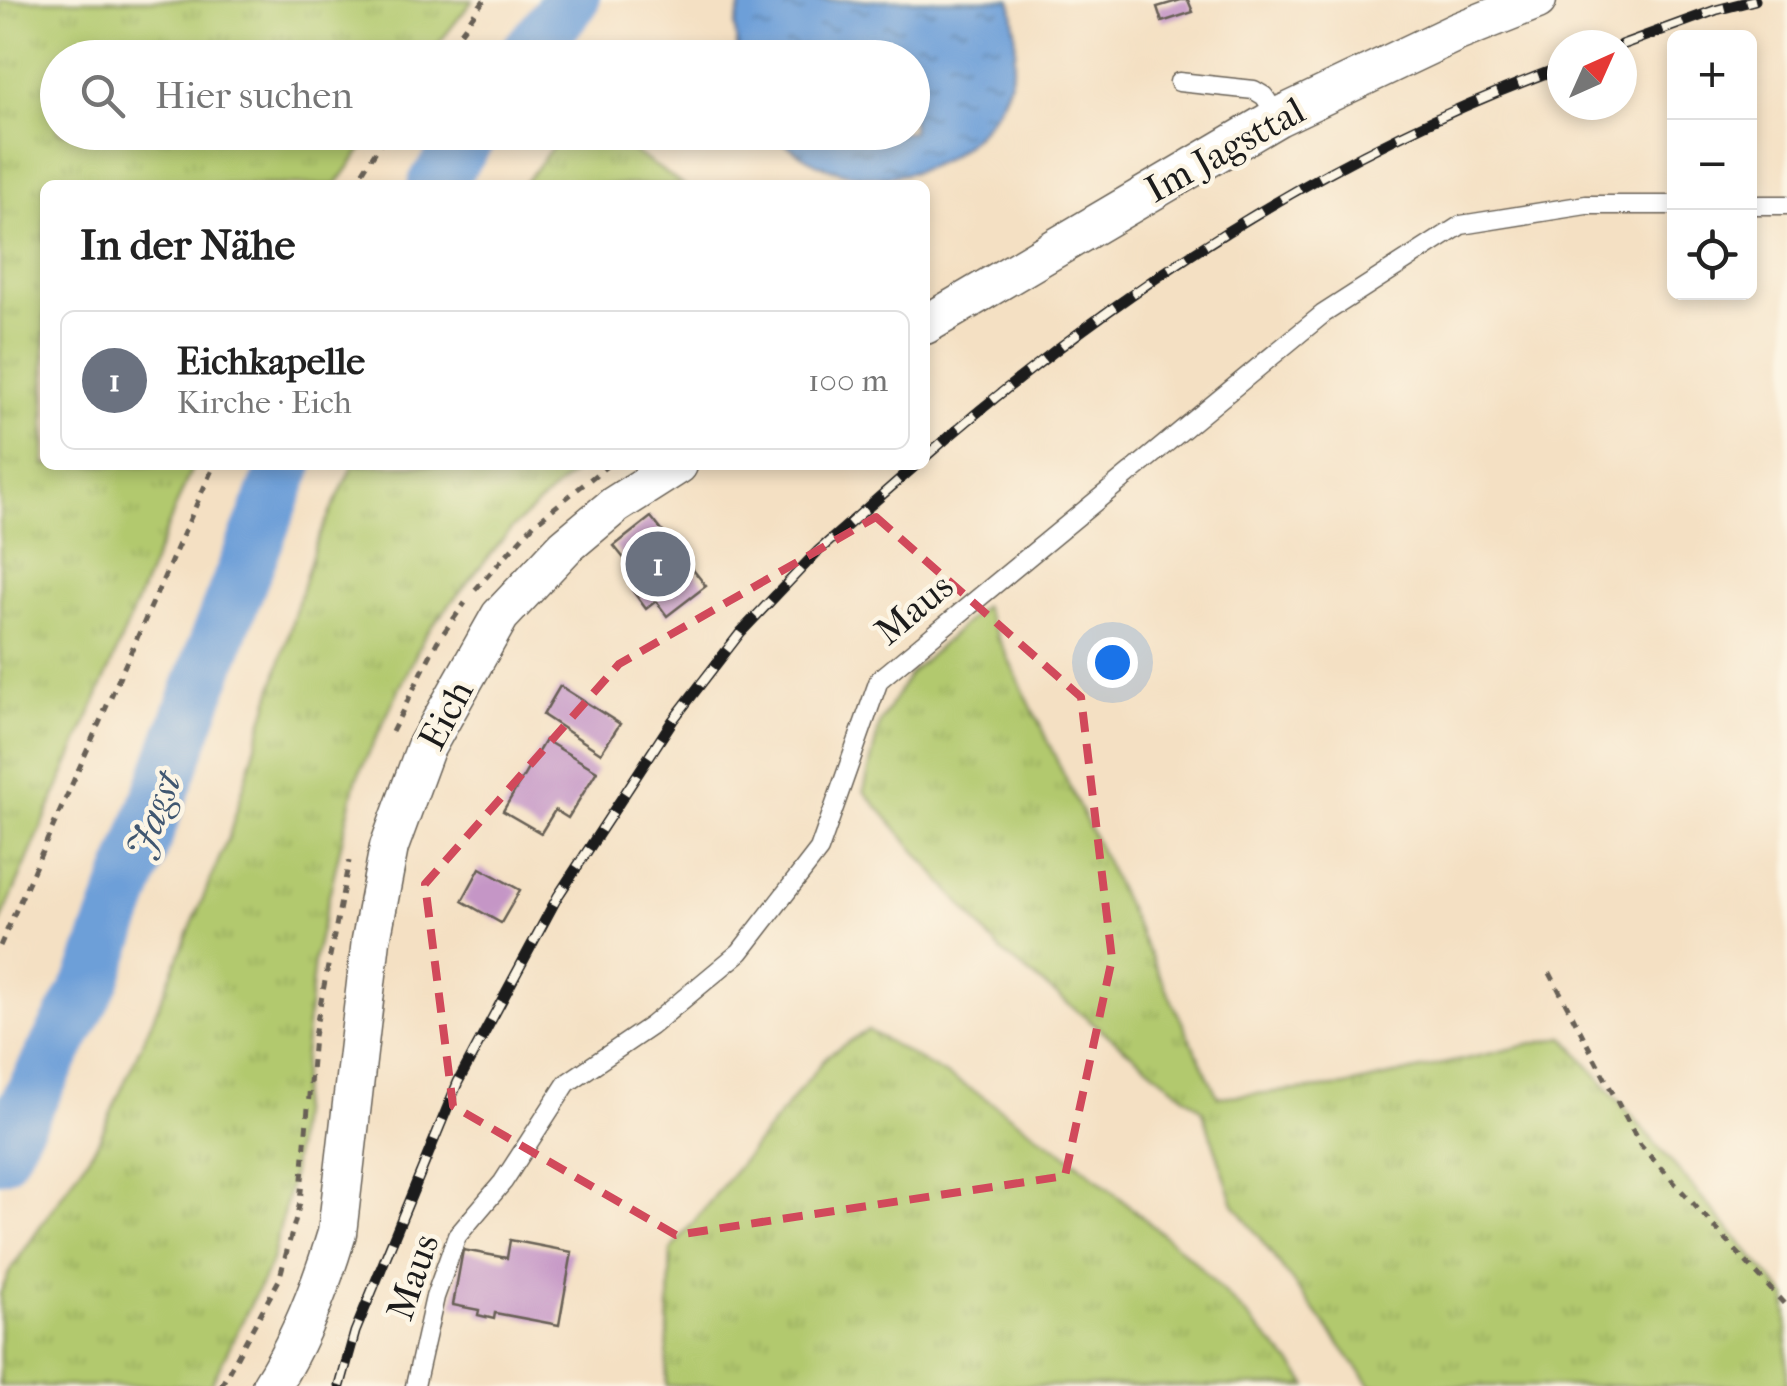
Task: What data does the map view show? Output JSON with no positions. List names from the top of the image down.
{
  "streets": {
    "street": ["Im Jagsttal", "Eich"],
    "lane": ["Maus"]
  },
  "water": ["Jagst"],
  "north": "top right",
  "page": {
    "map_buttons": ["+", "−"],
    "search": "Hier suchen",
    "heading": "In der Nähe",
    "list": [
      {
        "mark": "1",
        "name": "Eichkapelle",
        "note": "Kirche · Eich",
        "value": "100 m"
      }
    ],
    "pins": "1"
  }
}
